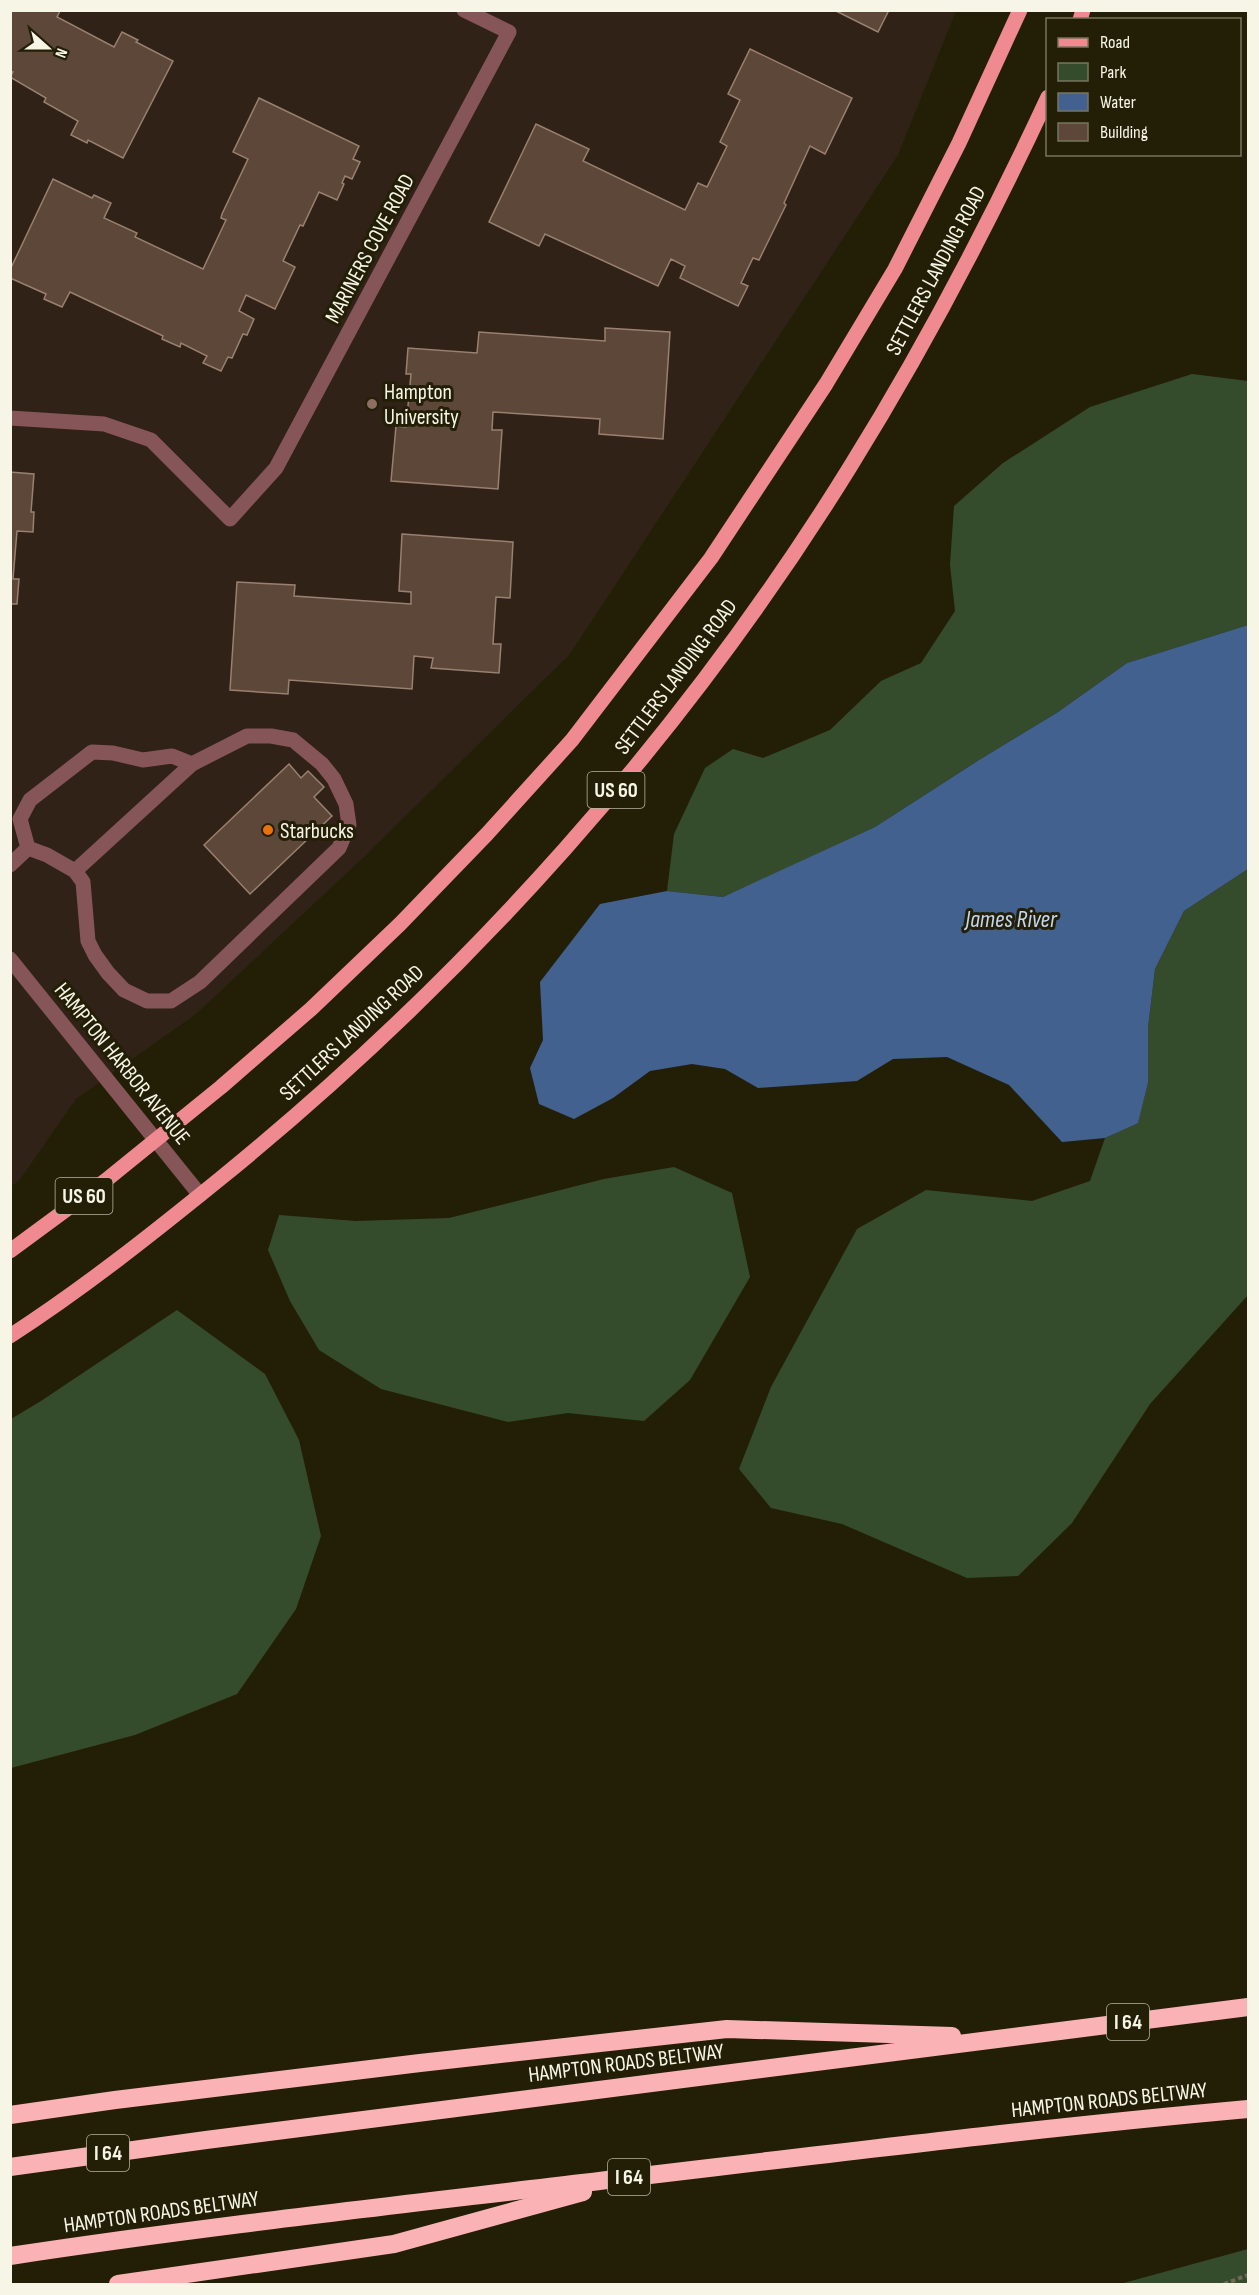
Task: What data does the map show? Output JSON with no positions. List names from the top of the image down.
{
  "streets": {
    "highway": ["I 64", "HAMPTON ROADS BELTWAY"],
    "main road": ["SETTLERS LANDING ROAD", "US 60"],
    "street": ["MARINERS COVE ROAD", "HAMPTON HARBOR AVENUE"]
  },
  "crossings": [
    ["SETTLERS LANDING ROAD", "HAMPTON HARBOR AVENUE"]
  ],
  "water": ["James River"],
  "places": ["Hampton University", "Starbucks"],
  "legend": [
    "Road",
    "Park",
    "Water",
    "Building"
  ],
  "north": "right"
}
